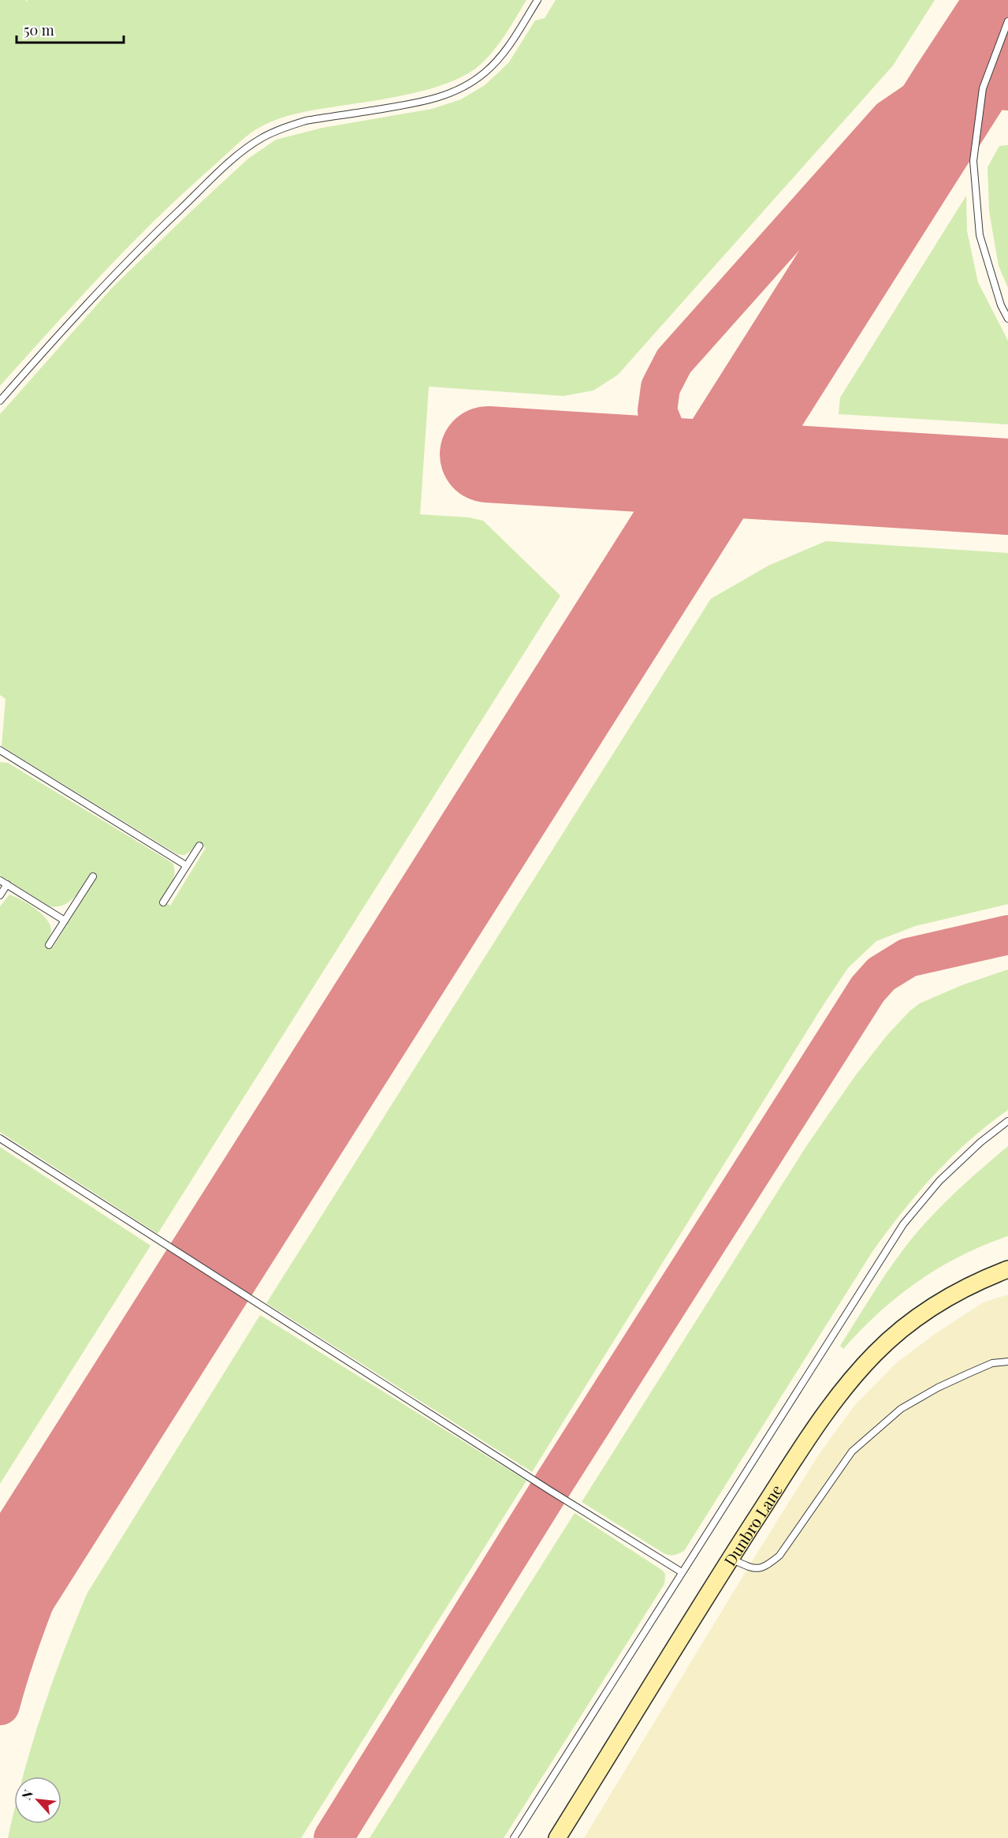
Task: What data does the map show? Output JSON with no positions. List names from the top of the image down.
{
  "streets": {
    "main road": ["Dunbro Lane"]
  },
  "scale_bar": "50 m",
  "north": "top left"
}
